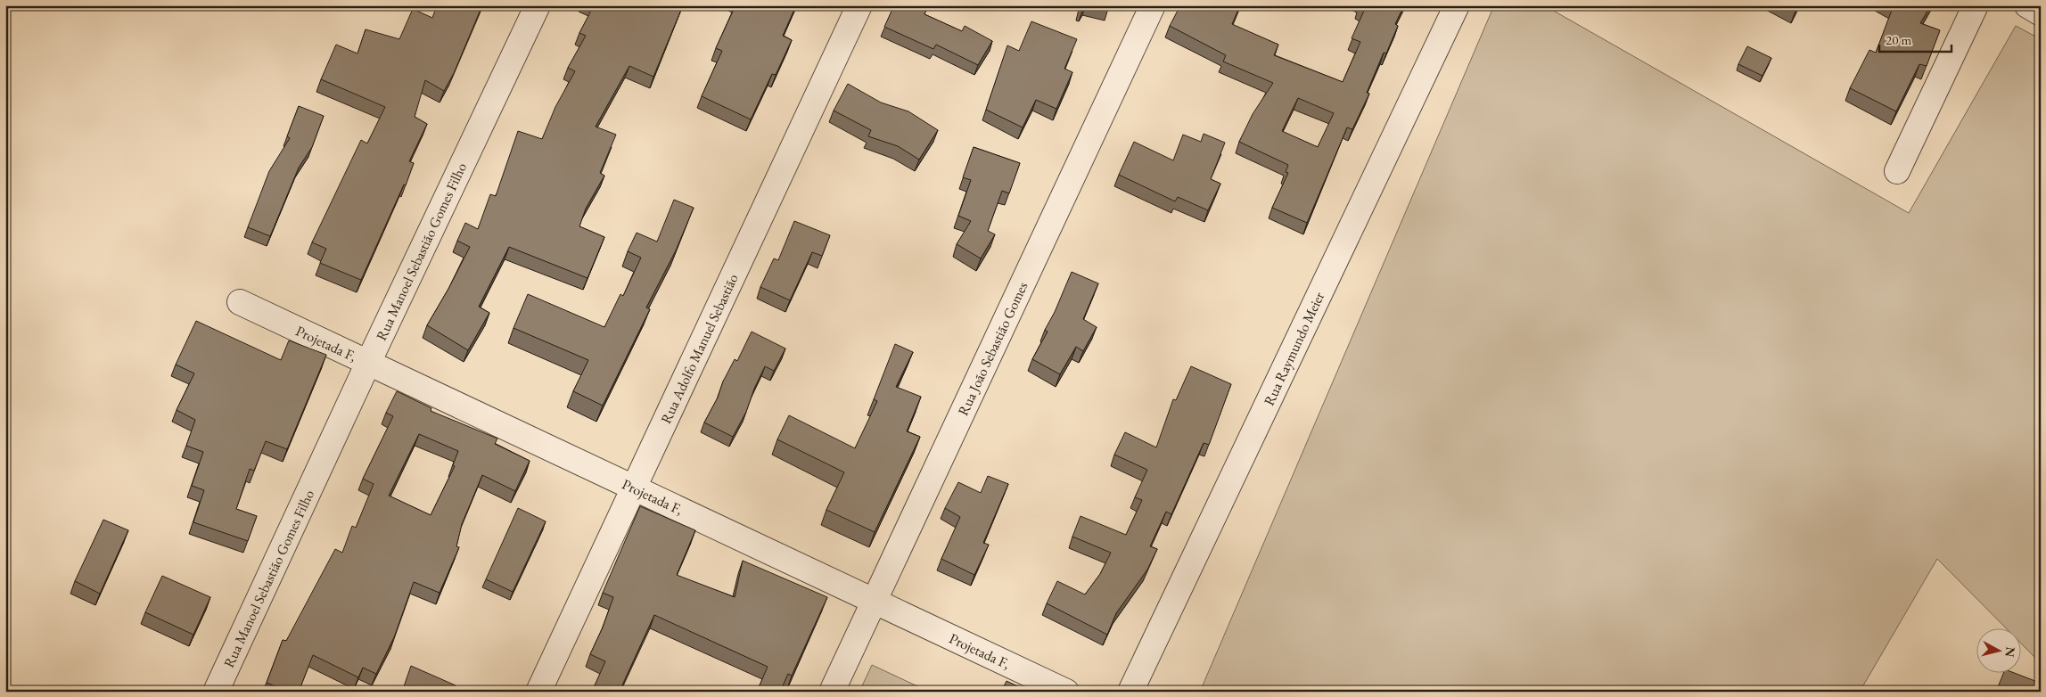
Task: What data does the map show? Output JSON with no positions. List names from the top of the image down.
{
  "streets": {
    "street": [
      "Rua Manoel Sebastião Gomes Filho",
      "Projetada F,",
      "Rua Adolfo Manuel Sebastião",
      "Rua João Sebastião Gomes",
      "Rua Raymundo Meier"
    ]
  },
  "crossings": [
    ["Rua Manoel Sebastião Gomes Filho", "Projetada F,"],
    ["Projetada F,", "Rua Adolfo Manuel Sebastião"],
    ["Projetada F,", "Rua João Sebastião Gomes"]
  ],
  "scale_bar": "20 m",
  "north": "right"
}
